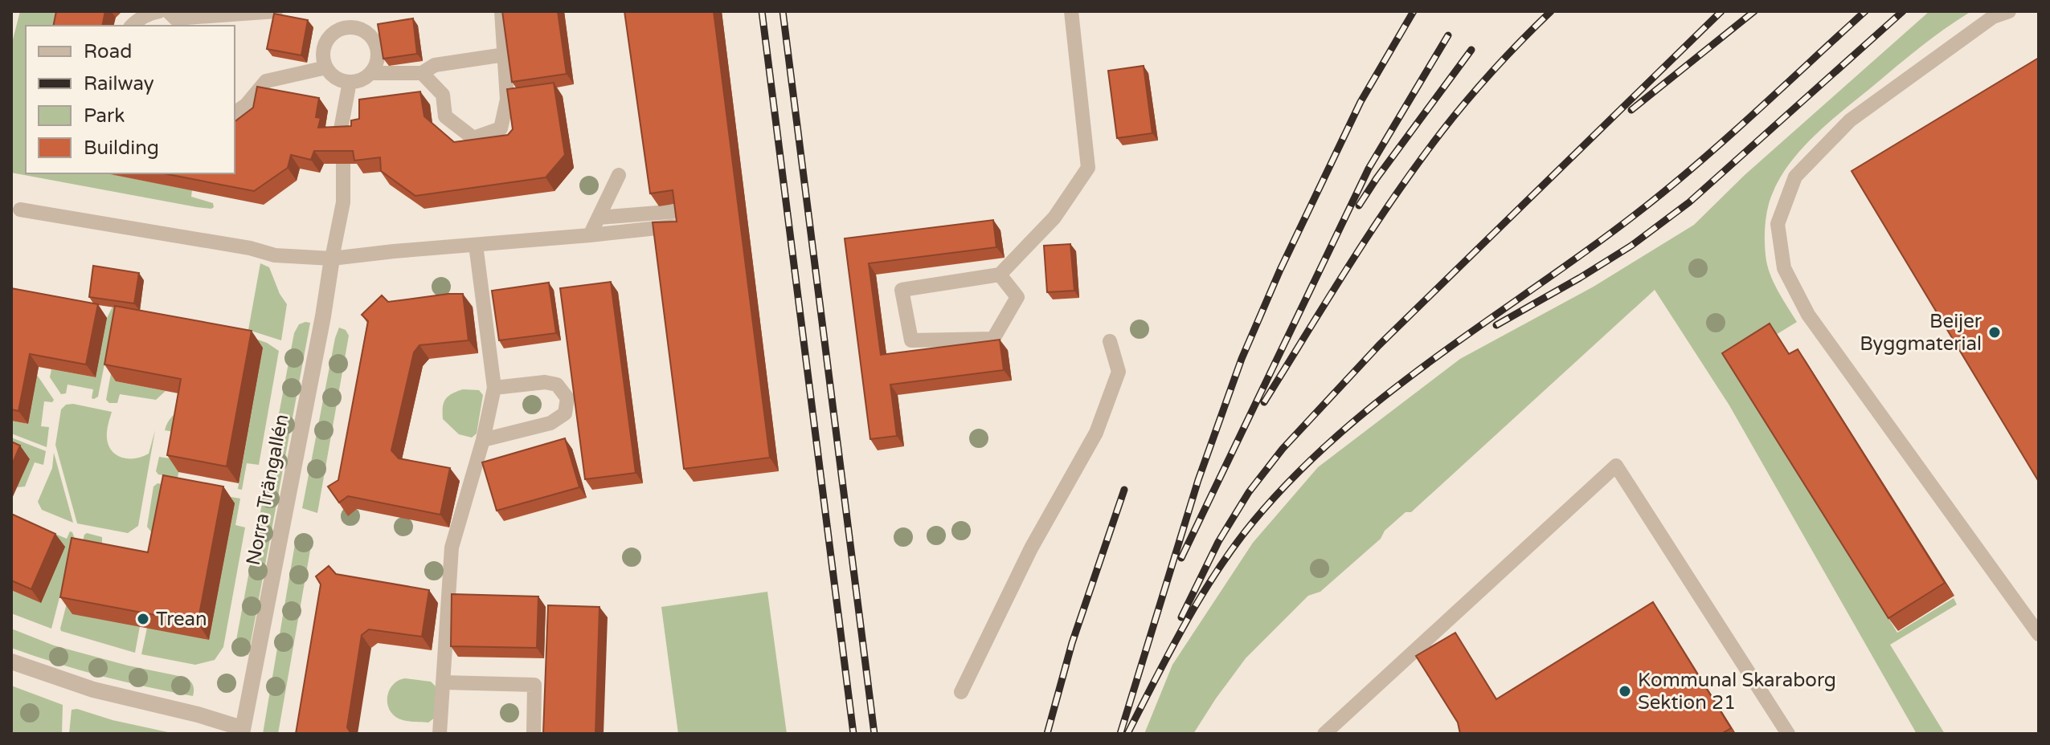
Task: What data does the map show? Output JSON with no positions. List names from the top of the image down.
{
  "streets": {
    "street": ["Norra Trängallén"]
  },
  "places": ["Beijer Byggmaterial", "Trean", "Kommunal Skaraborg Sektion 21"],
  "legend": [
    "Road",
    "Railway",
    "Park",
    "Building"
  ]
}
